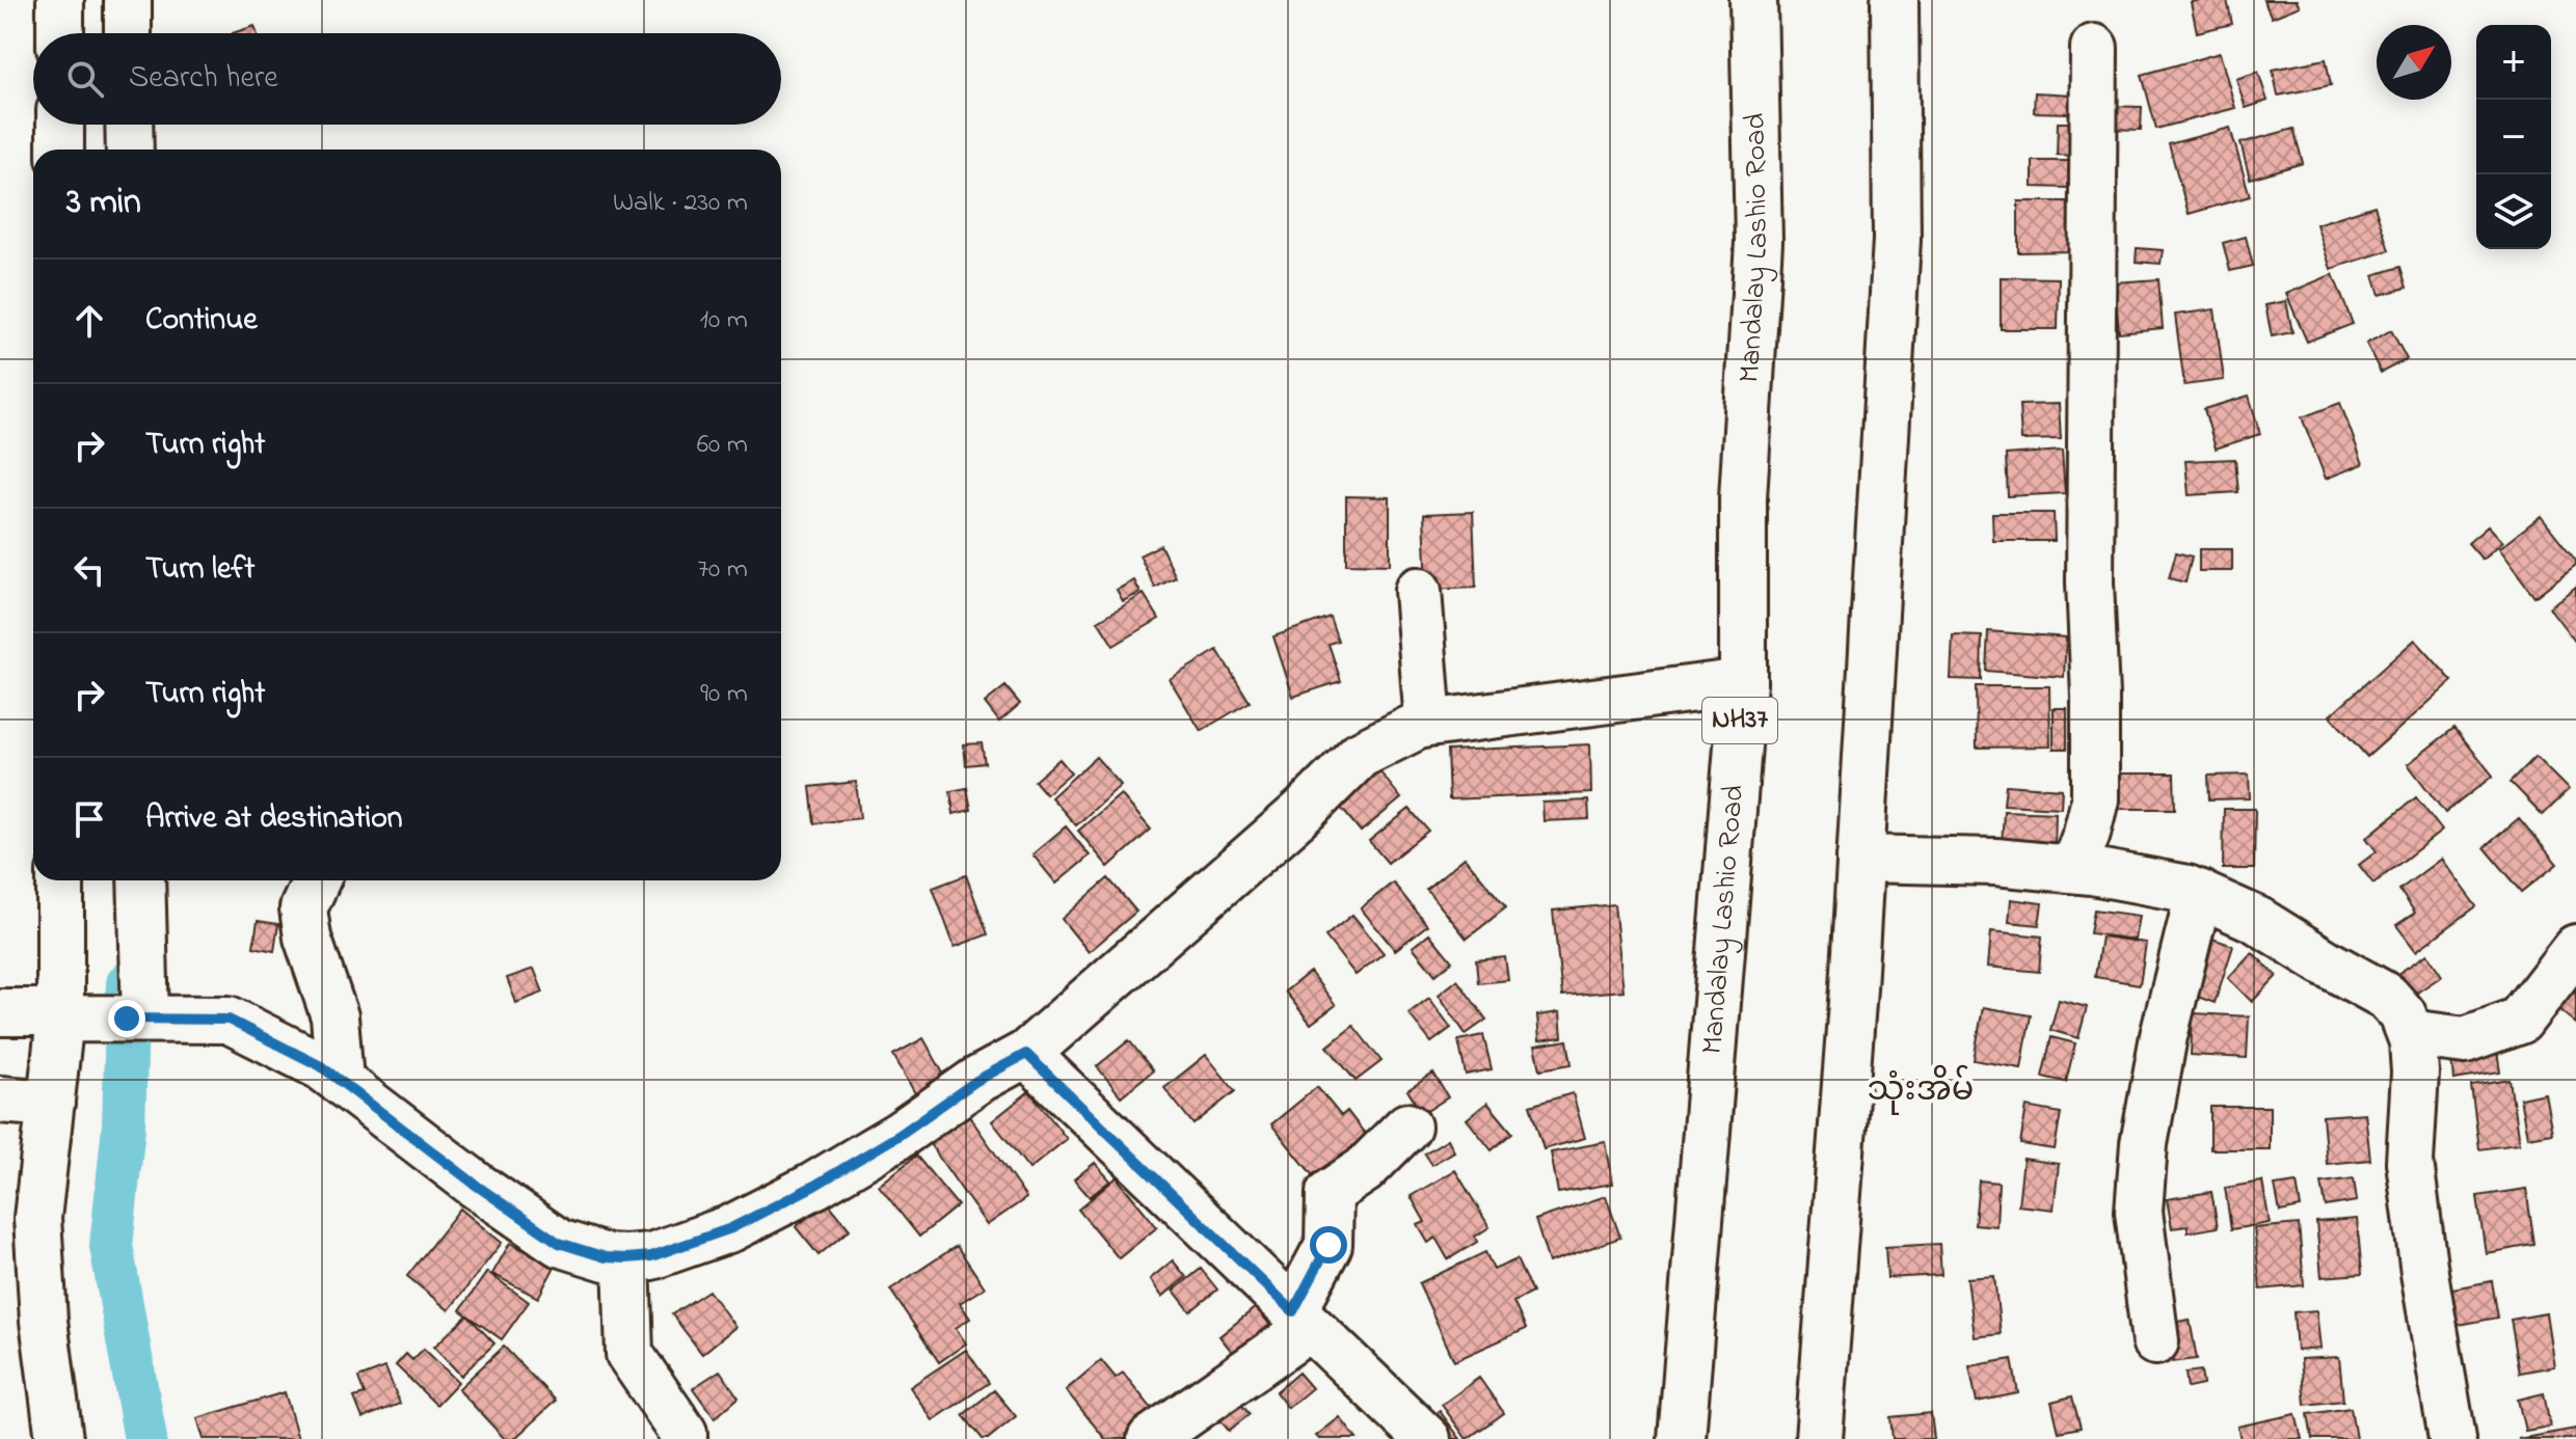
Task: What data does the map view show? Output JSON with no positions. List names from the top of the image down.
{
  "streets": {
    "main road": ["Mandalay Lashio Road", "NH37"]
  },
  "districts": ["သုံးအိမ်"],
  "north": "top right",
  "page": {
    "map_buttons": ["+", "−"],
    "search": "Search here",
    "heading": ["3 min", "Walk · 230 m"],
    "list": [
      ["Continue", "10 m"],
      ["Turn right", "60 m"],
      ["Turn left", "70 m"],
      ["Turn right", "90 m"],
      "Arrive at destination"
    ]
  }
}
